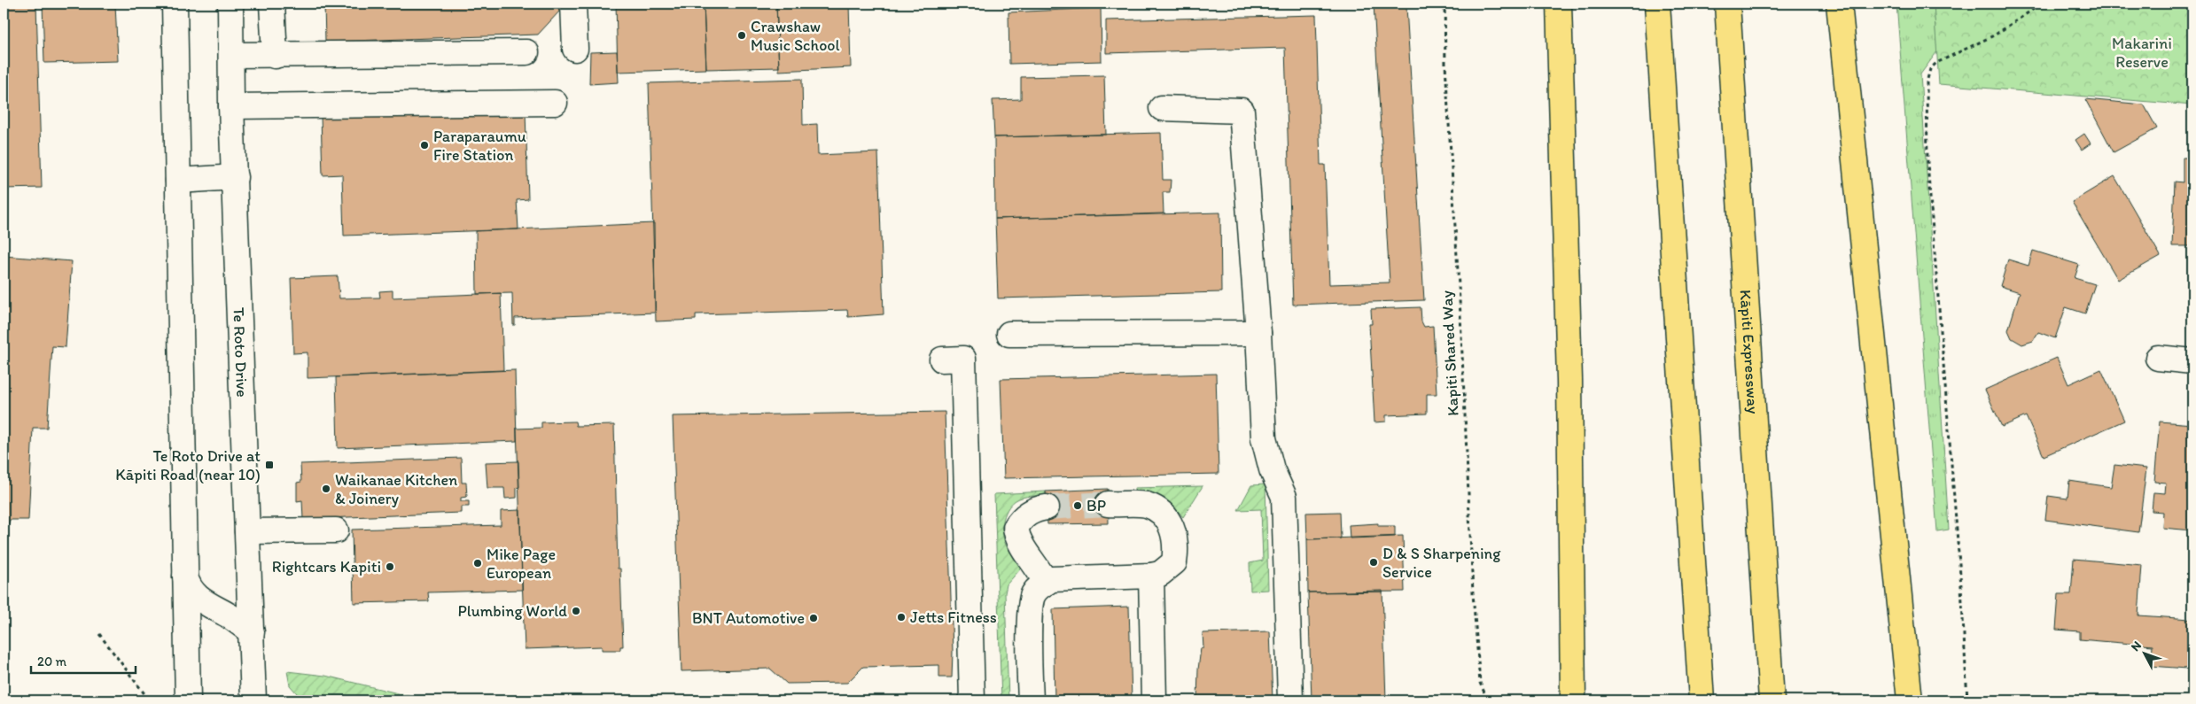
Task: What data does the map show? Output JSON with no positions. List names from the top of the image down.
{
  "streets": {
    "highway": ["Kāpiti Expressway"],
    "street": ["Te Roto Drive"],
    "path": ["Kapiti Shared Way"]
  },
  "parks": ["Makarini Reserve"],
  "places": {
    "other": [
      "Crawshaw Music School",
      "Paraparaumu Fire Station",
      "Waikanae Kitchen & Joinery",
      "BP",
      "D & S Sharpening Service",
      "Mike Page European",
      "Rightcars Kapiti",
      "Plumbing World",
      "Jetts Fitness",
      "BNT Automotive"
    ],
    "transit": ["Te Roto Drive at Kāpiti Road (near 10)"]
  },
  "scale_bar": "20 m",
  "north": "top left"
}
